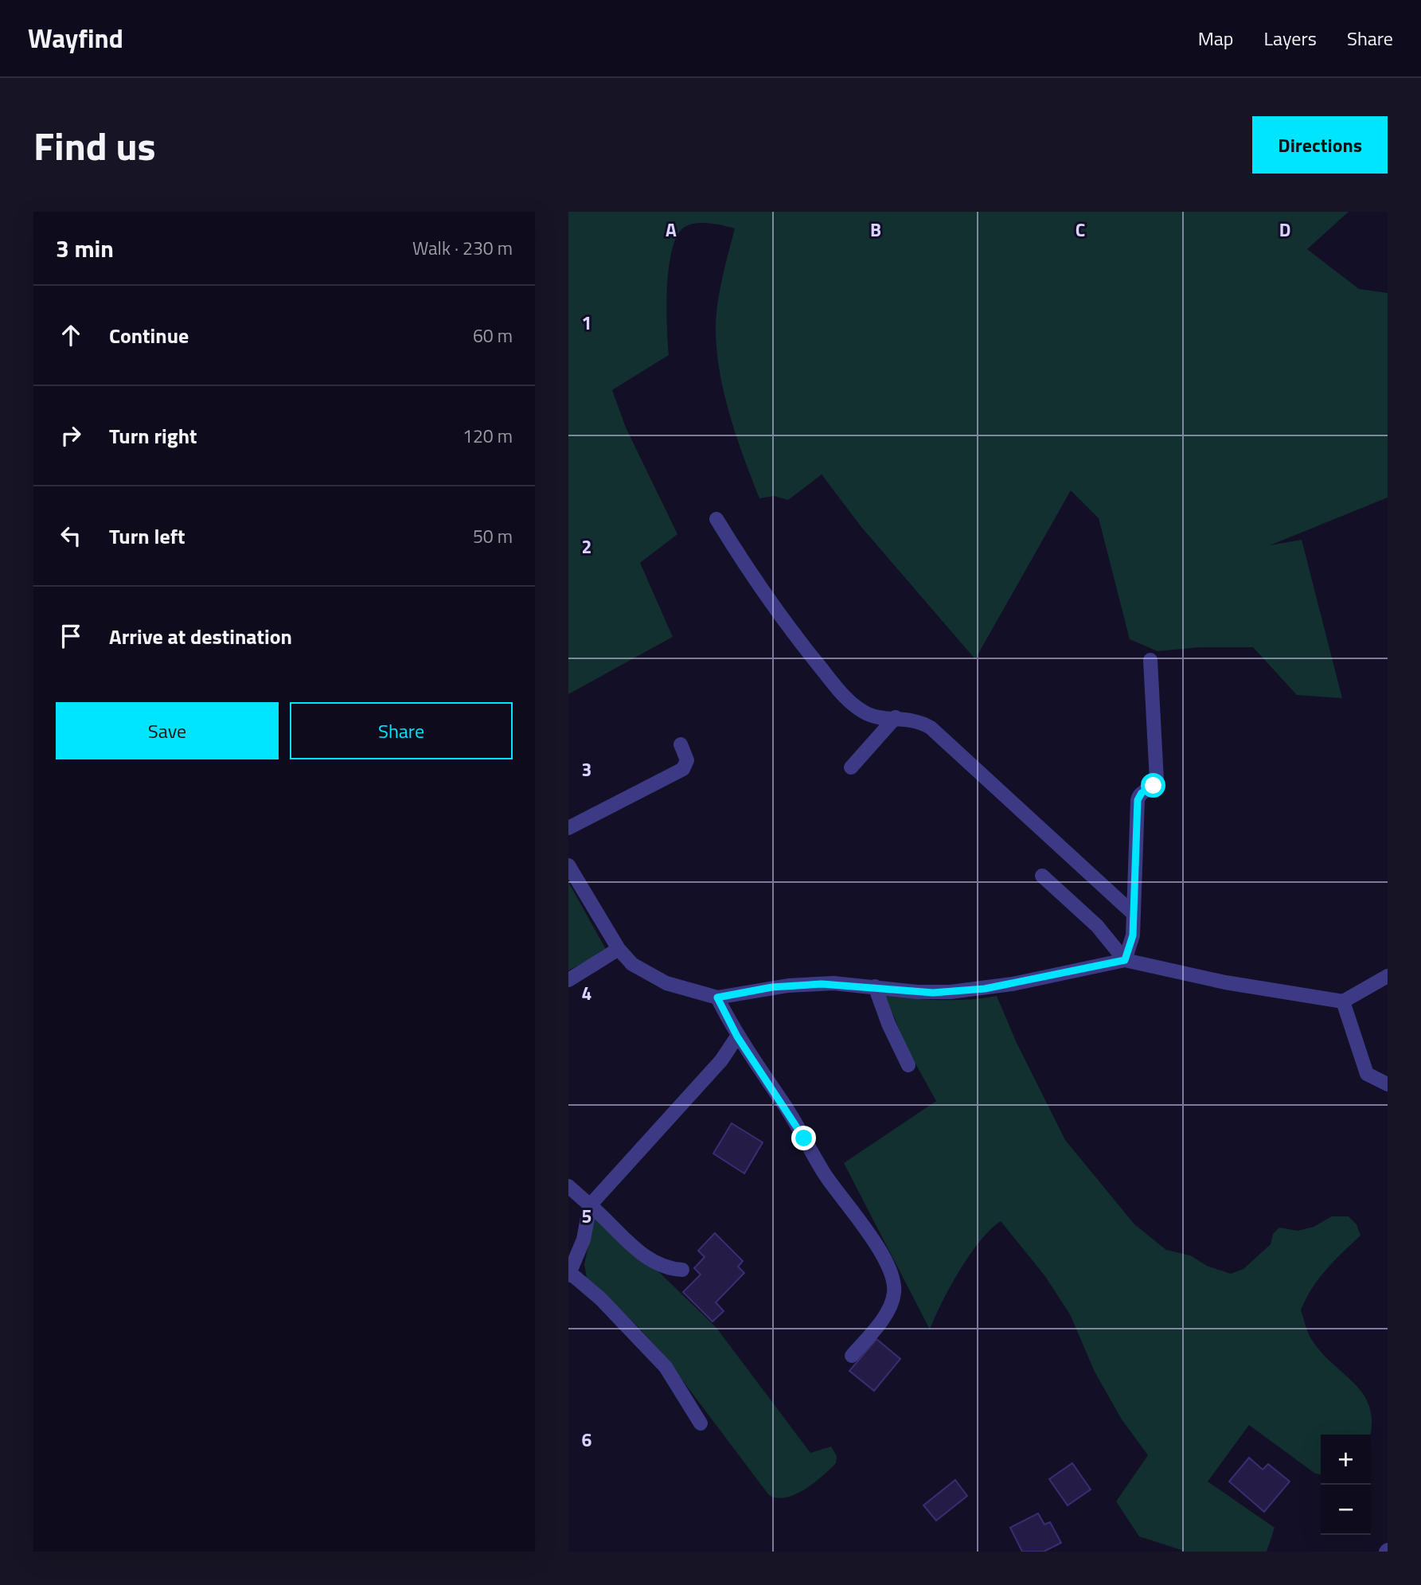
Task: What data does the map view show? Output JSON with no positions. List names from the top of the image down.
{
  "page": {
    "header": "Wayfind",
    "nav": ["Map", "Layers", "Share"],
    "title": "Find us",
    "buttons": [
      "Directions",
      ["Save", "Share"]
    ],
    "heading": ["3 min", "Walk · 230 m"],
    "list": [
      ["Continue", "60 m"],
      ["Turn right", "120 m"],
      ["Turn left", "50 m"],
      "Arrive at destination"
    ],
    "map_buttons": ["+", "−"]
  },
  "grid": {
    "columns": [
      "A",
      "B",
      "C",
      "D"
    ],
    "rows": [
      "1",
      "2",
      "3",
      "4",
      "5",
      "6"
    ]
  }
}
